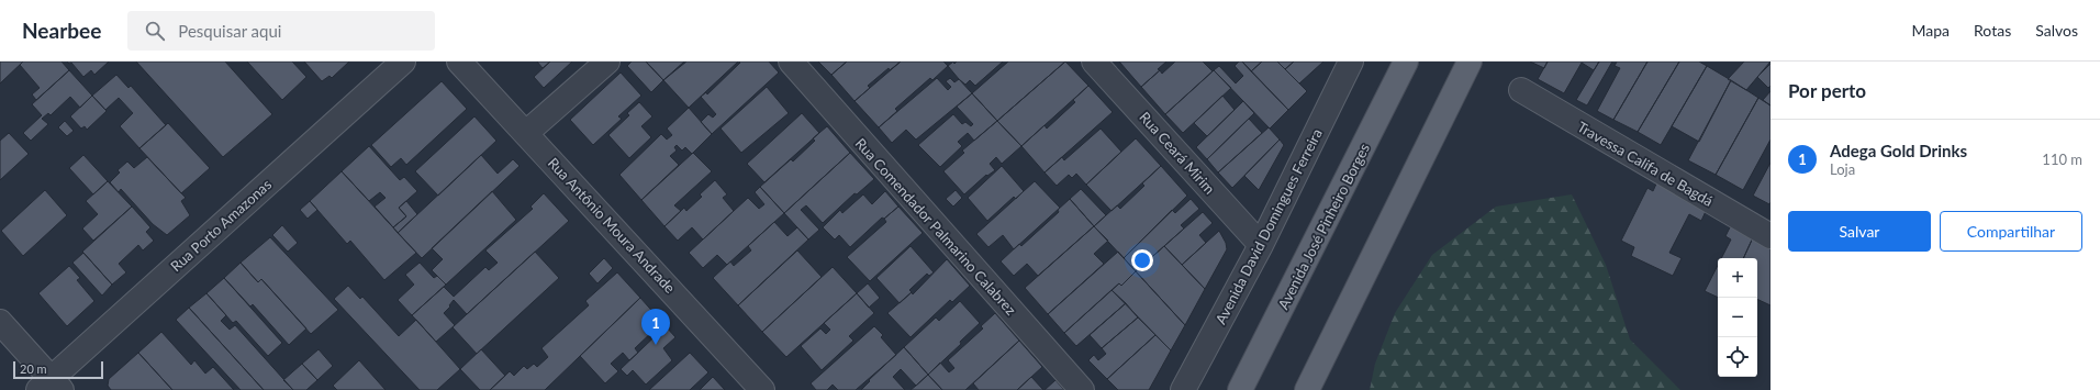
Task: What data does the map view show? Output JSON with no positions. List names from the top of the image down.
{
  "streets": {
    "main road": ["Avenida José Pinheiro Borges"],
    "street": [
      "Rua Ceará Mirim",
      "Travessa Califa de Bagdá",
      "Rua Porto Amazonas",
      "Rua Antônio Moura Andrade",
      "Rua Comendador Palmarino Calabrez",
      "Avenida David Domingues Ferreira"
    ]
  },
  "crossings": [
    ["Rua Ceará Mirim", "Avenida David Domingues Ferreira"]
  ],
  "scale_bar": "20 m",
  "page": {
    "header": "Nearbee",
    "search": "Pesquisar aqui",
    "nav": ["Mapa", "Rotas", "Salvos"],
    "heading": "Por perto",
    "list": [
      {
        "mark": "1",
        "name": "Adega Gold Drinks",
        "note": "Loja",
        "value": "110 m"
      }
    ],
    "buttons": ["Salvar", "Compartilhar"],
    "map_buttons": ["+", "−"],
    "pins": "1",
    "scale": "20 m"
  }
}
